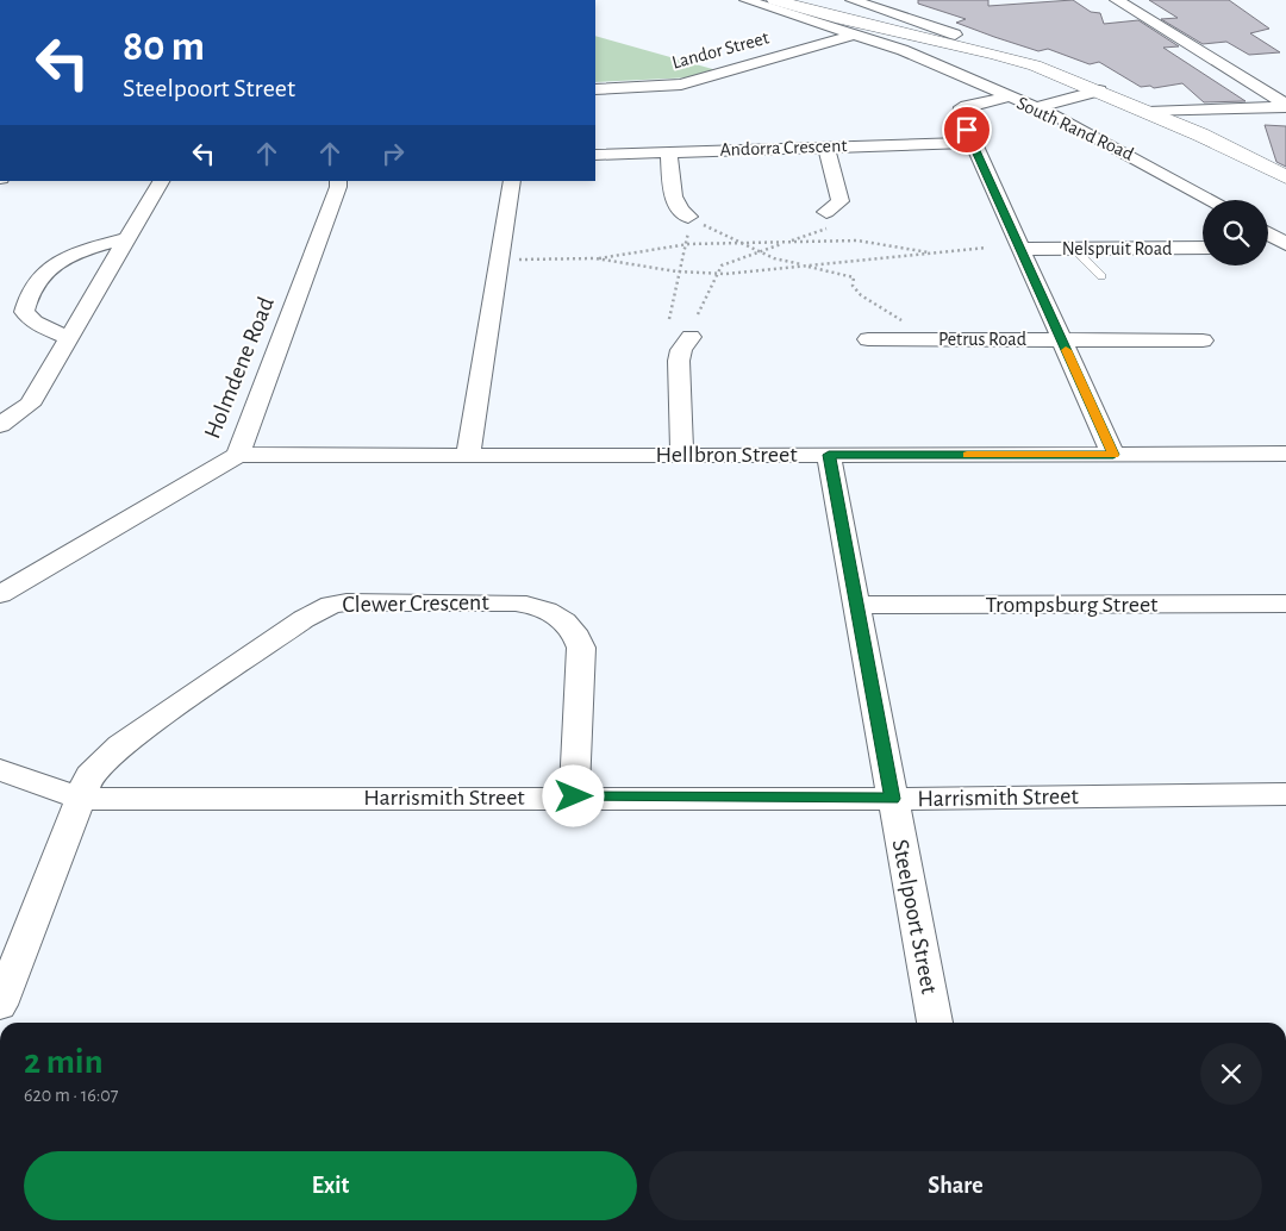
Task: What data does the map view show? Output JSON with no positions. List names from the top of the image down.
{
  "streets": {
    "main road": ["South Rand Road"],
    "street": [
      "Landor Street",
      "Andorra Crescent",
      "Nelspruit Road",
      "Petrus Road",
      "Holmdene Road",
      "Hellbron Street",
      "Clewer Crescent",
      "Trompsburg Street",
      "Harrismith Street",
      "Steelpoort Street"
    ]
  },
  "crossings": [
    ["Landor Street", "South Rand Road"],
    ["Holmdene Road", "Hellbron Street"],
    ["Hellbron Street", "Steelpoort Street"],
    ["Clewer Crescent", "Harrismith Street"],
    ["Trompsburg Street", "Steelpoort Street"],
    ["Harrismith Street", "Steelpoort Street"]
  ],
  "page": {
    "turn": ["80 m", "Steelpoort Street"],
    "heading": ["2 min", "620 m · 16:07"],
    "buttons": ["Exit", "Share"]
  }
}
